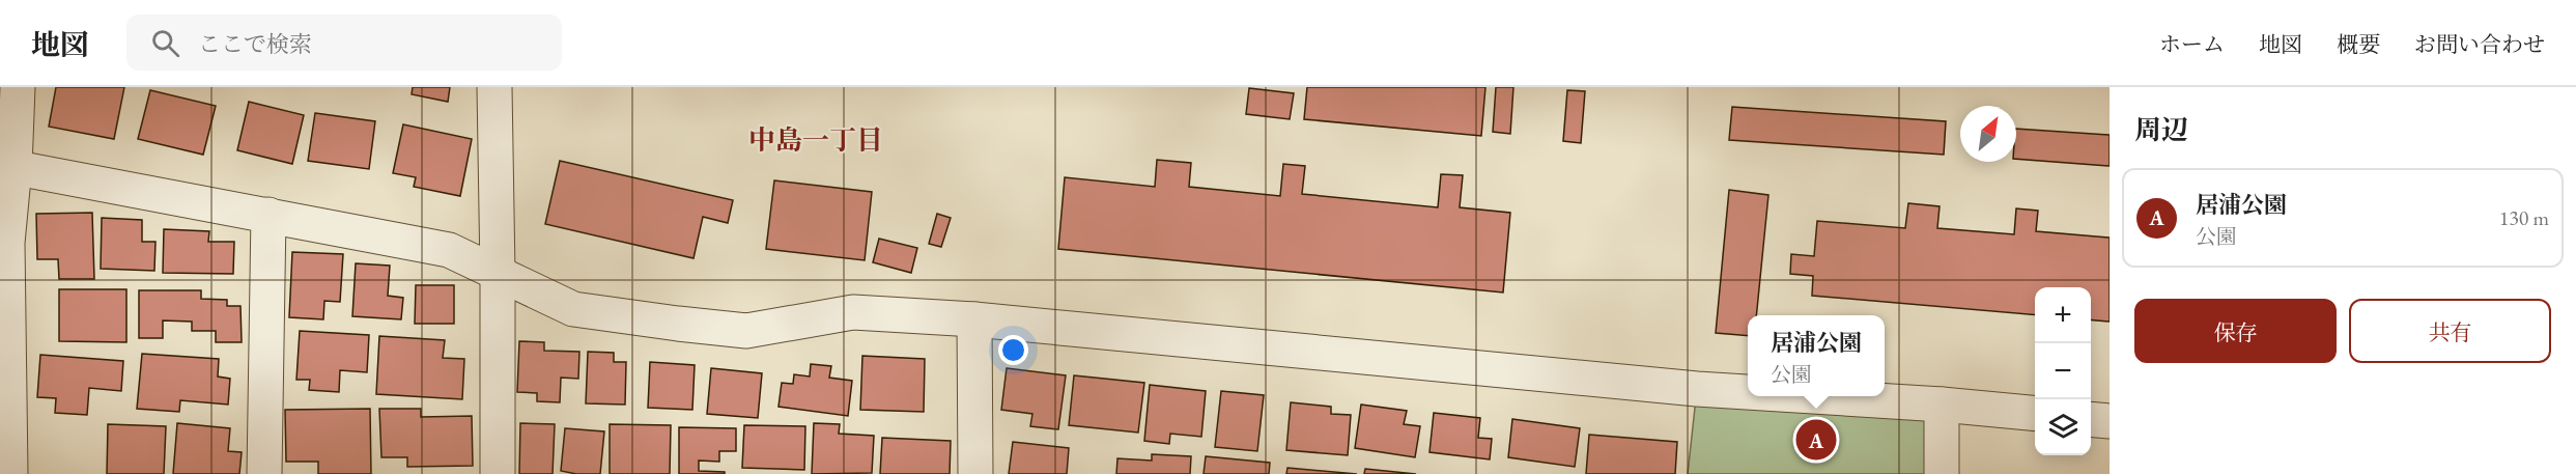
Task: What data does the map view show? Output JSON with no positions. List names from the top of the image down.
{
  "districts": ["中島一丁目"],
  "north": "top right",
  "page": {
    "header": "地図",
    "search": "ここで検索",
    "nav": [
      "ホーム",
      "地図",
      "概要",
      "お問い合わせ"
    ],
    "heading": "周辺",
    "list": [
      {
        "mark": "A",
        "name": "居浦公園",
        "note": "公園",
        "value": "130 m"
      }
    ],
    "buttons": ["保存", "共有"],
    "map_buttons": ["+", "−"],
    "popup": ["居浦公園", "公園"],
    "pins": "A"
  }
}
